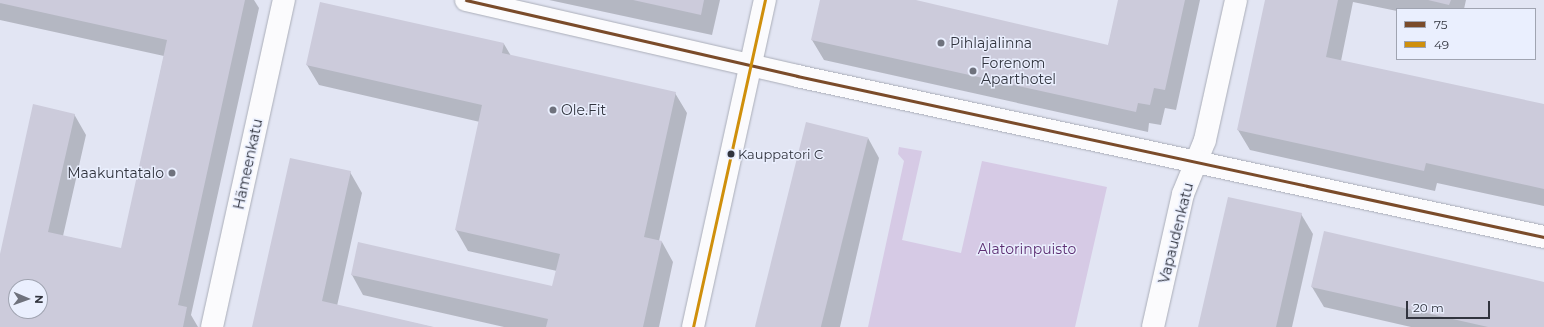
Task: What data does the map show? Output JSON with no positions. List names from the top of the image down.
{
  "streets": {
    "street": ["Hämeenkatu", "Vapaudenkatu"]
  },
  "parks": ["Alatorinpuisto"],
  "places": [
    "Pihlajalinna",
    "Forenom Aparthotel",
    "Ole.Fit",
    "Kauppatori C",
    "Maakuntatalo"
  ],
  "lines": ["transit line 75", "transit line 49"],
  "legend": ["75", "49"],
  "scale_bar": "20 m",
  "north": "right"
}
